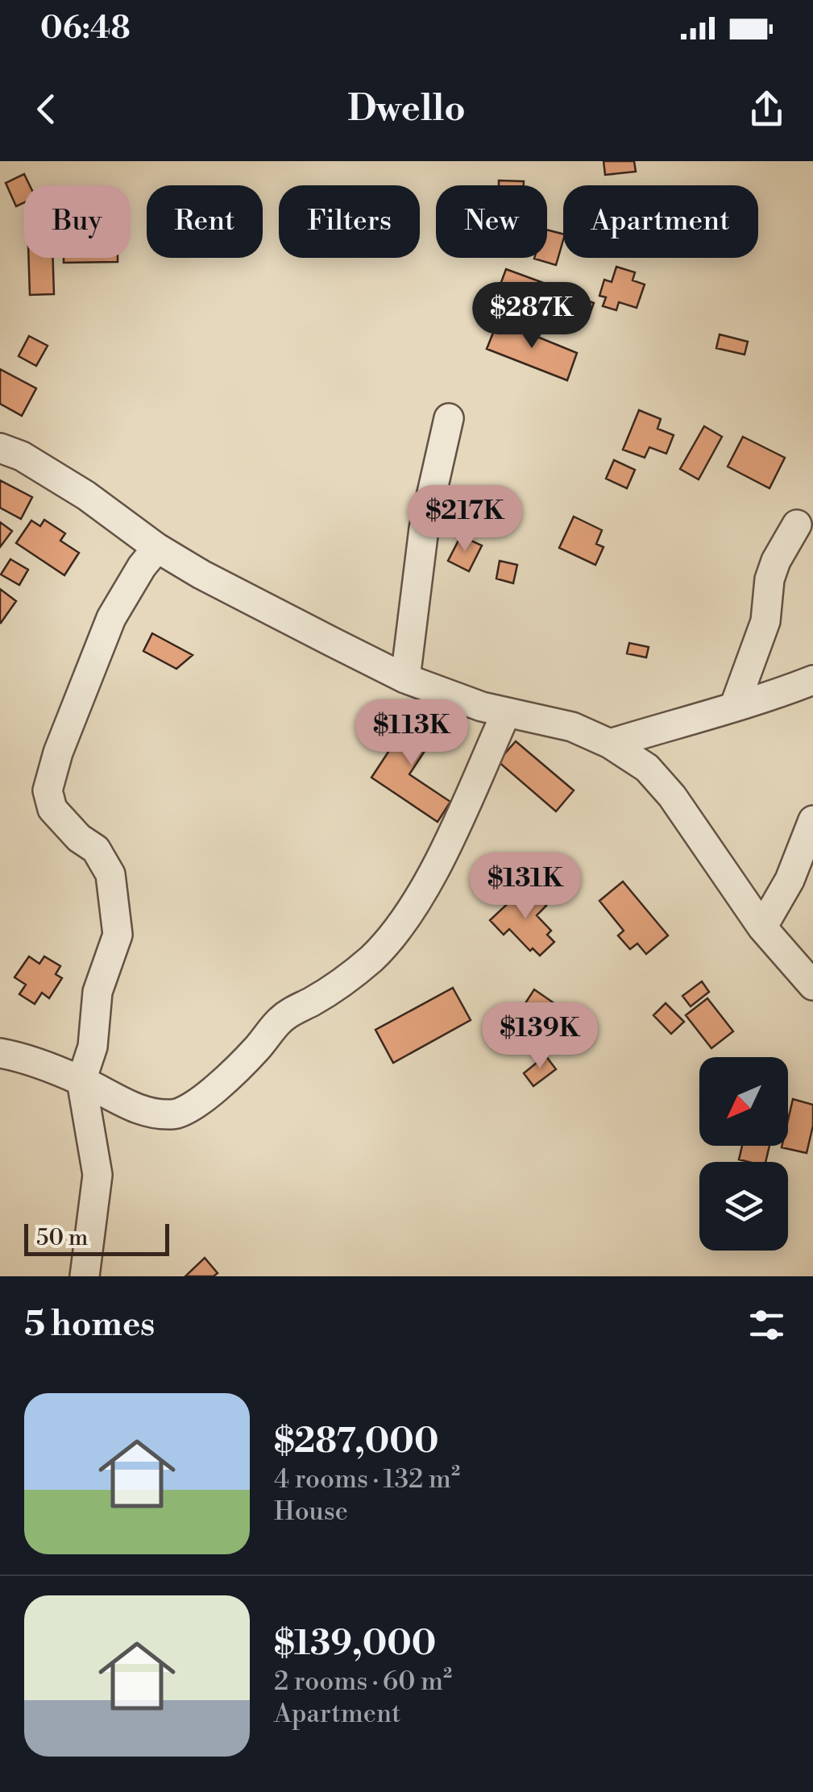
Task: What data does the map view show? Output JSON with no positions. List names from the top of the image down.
{
  "scale_bar": "50 m",
  "north": "bottom left",
  "page": {
    "status": "06:48",
    "header": "Dwello",
    "chip": [
      "Buy",
      "Rent",
      "Filters",
      "New",
      "Apartment"
    ],
    "price": [
      "$287K",
      "$217K",
      "$113K",
      "$131K",
      "$139K"
    ],
    "scale": "50 m",
    "heading": "5 homes",
    "list": [
      {
        "name": "$287,000",
        "note": "4 rooms · 132 m² · House"
      },
      {
        "name": "$139,000",
        "note": "2 rooms · 60 m² · Apartment"
      }
    ]
  }
}
